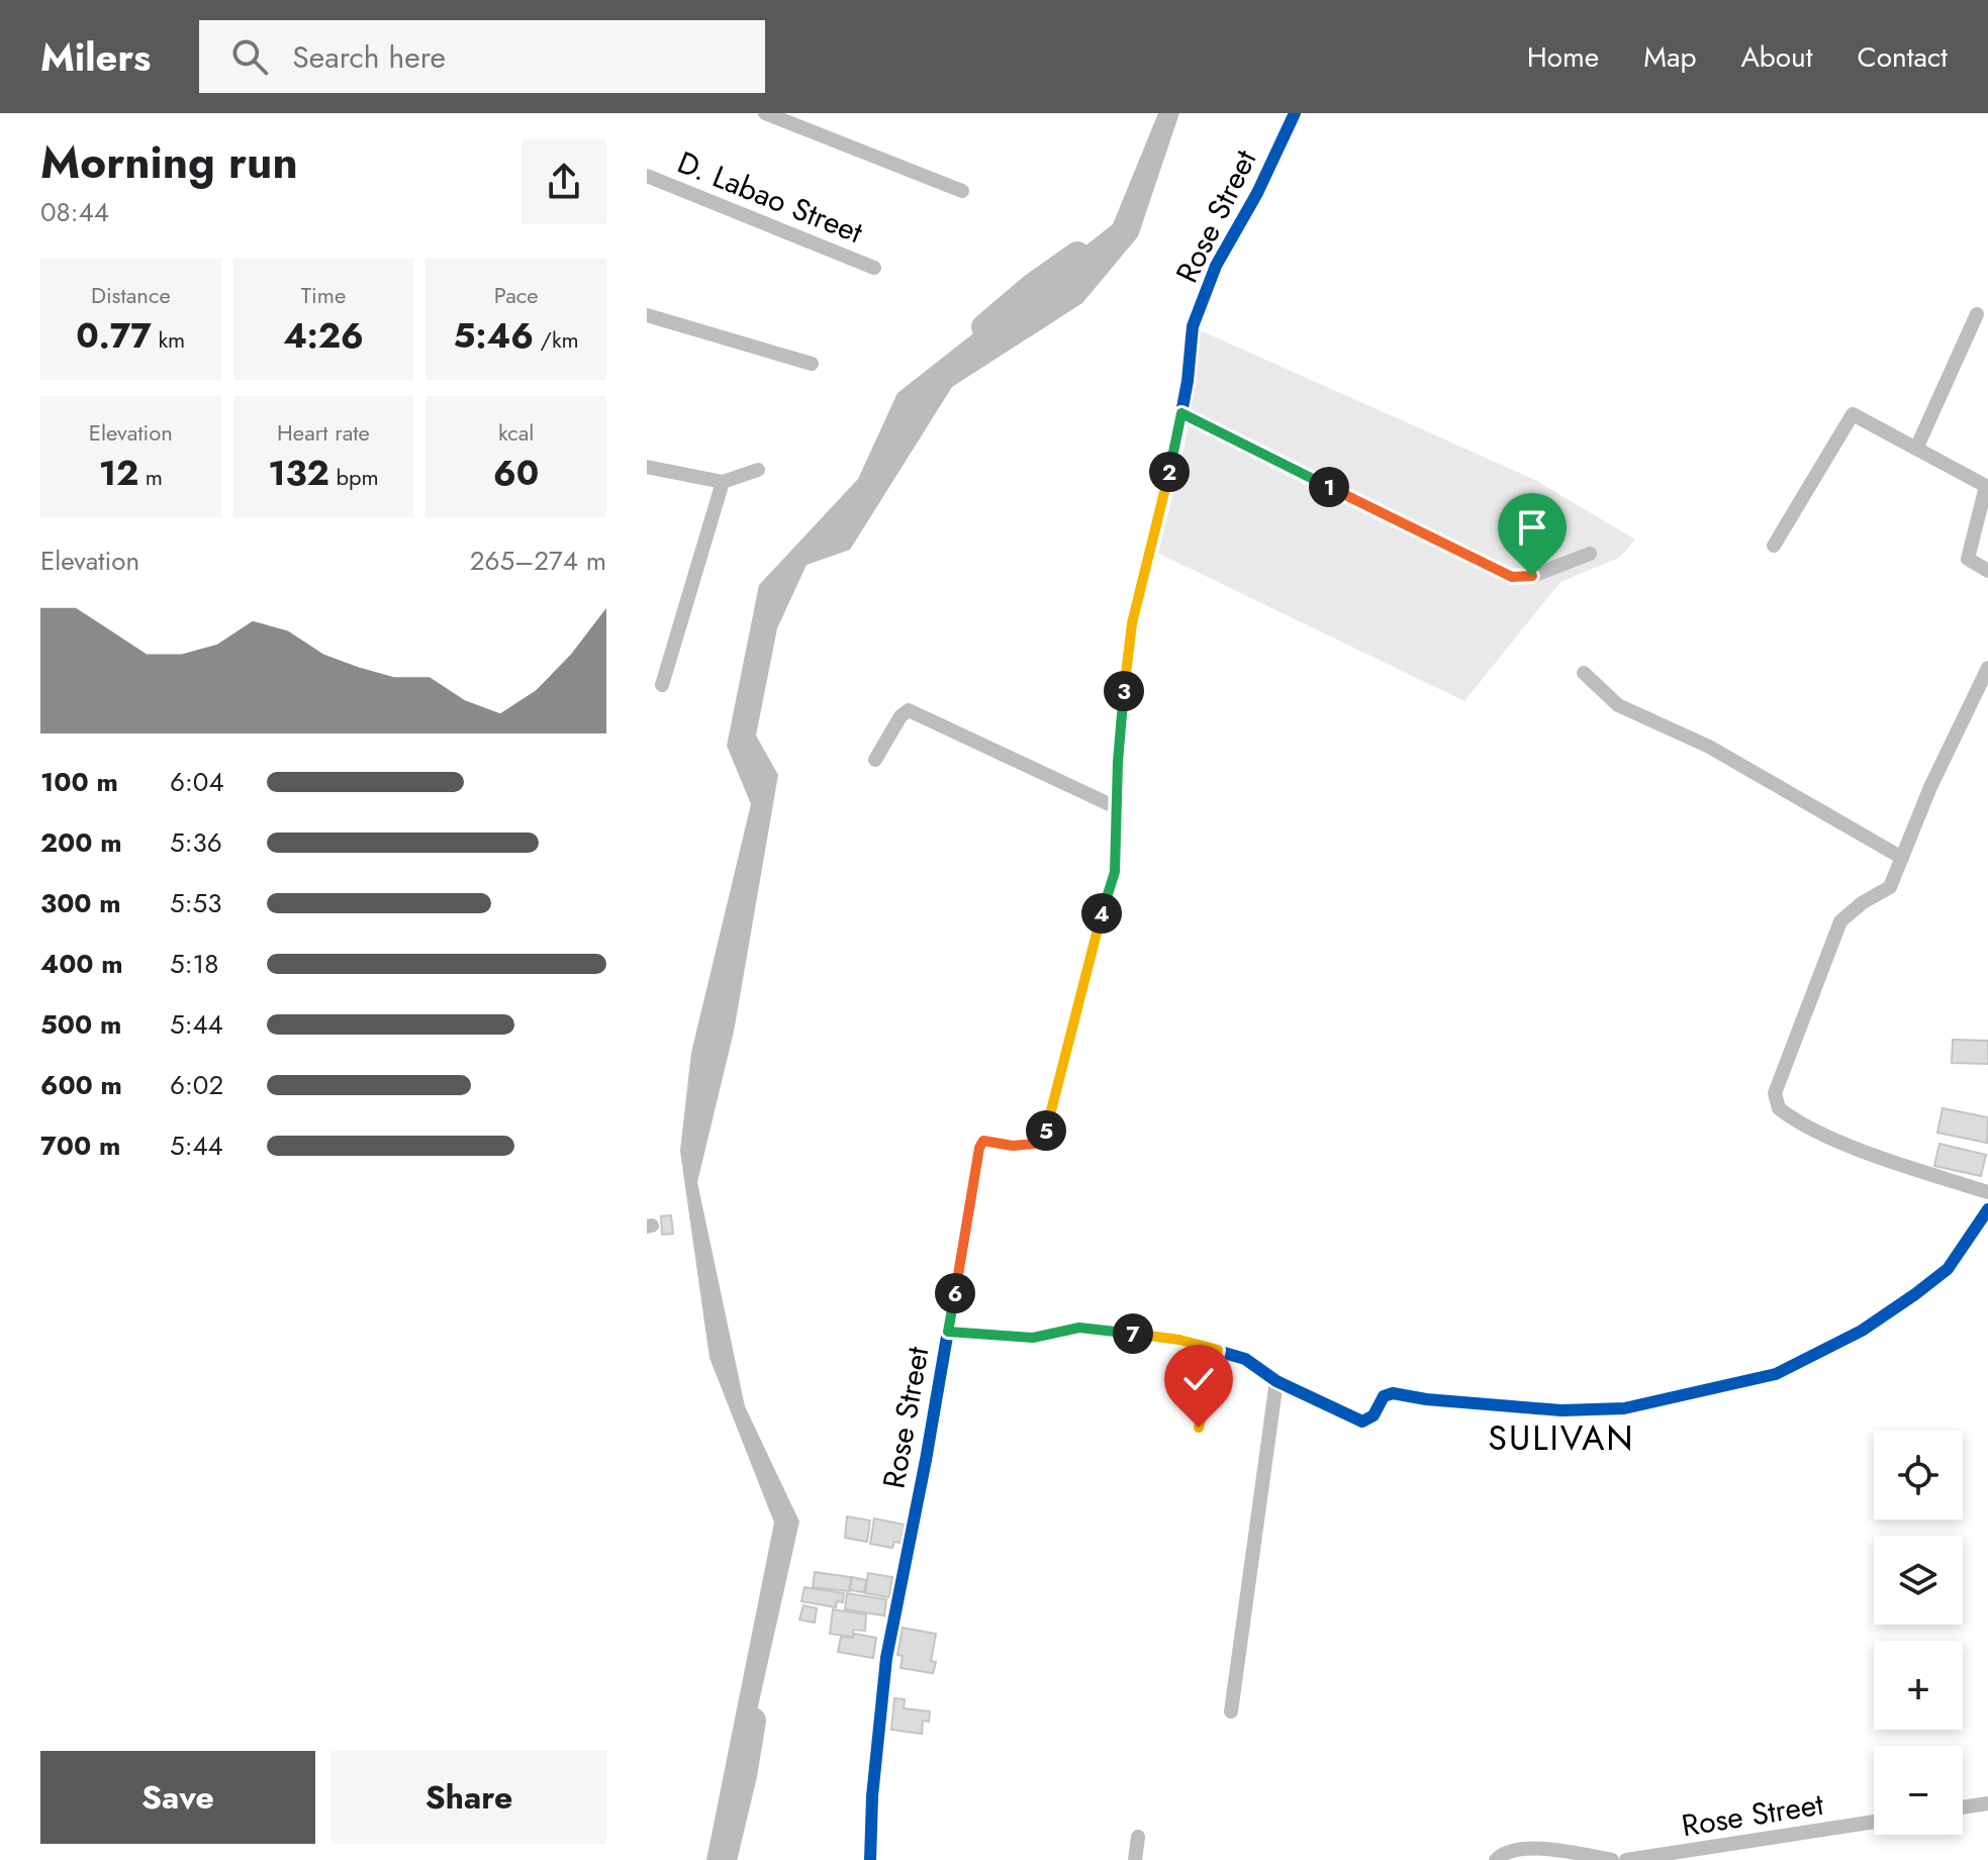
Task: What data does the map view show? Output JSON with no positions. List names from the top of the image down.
{
  "streets": {
    "street": ["D. Labao Street", "Rose Street"]
  },
  "districts": ["SULIVAN"],
  "page": {
    "header": "Milers",
    "search": "Search here",
    "nav": [
      "Home",
      "Map",
      "About",
      "Contact"
    ],
    "heading": ["Morning run", "08:44"],
    "stats": [
      ["Distance", "0.77 km"],
      ["Time", "4:26"],
      ["Pace", "5:46 /km"],
      ["Elevation", "12 m"],
      ["Heart rate", "132 bpm"],
      ["kcal", "60"]
    ],
    "pins": [
      "2",
      "1",
      "3",
      "4",
      "5",
      "6",
      "7"
    ],
    "chart": ["Elevation", "265–274 m"],
    "list": [
      {
        "name": "100 m",
        "note": "6:04"
      },
      {
        "name": "200 m",
        "note": "5:36"
      },
      {
        "name": "300 m",
        "note": "5:53"
      },
      {
        "name": "400 m",
        "note": "5:18"
      },
      {
        "name": "500 m",
        "note": "5:44"
      },
      {
        "name": "600 m",
        "note": "6:02"
      },
      {
        "name": "700 m",
        "note": "5:44"
      }
    ],
    "map_buttons": ["+", "−"],
    "buttons": ["Save", "Share"]
  }
}
